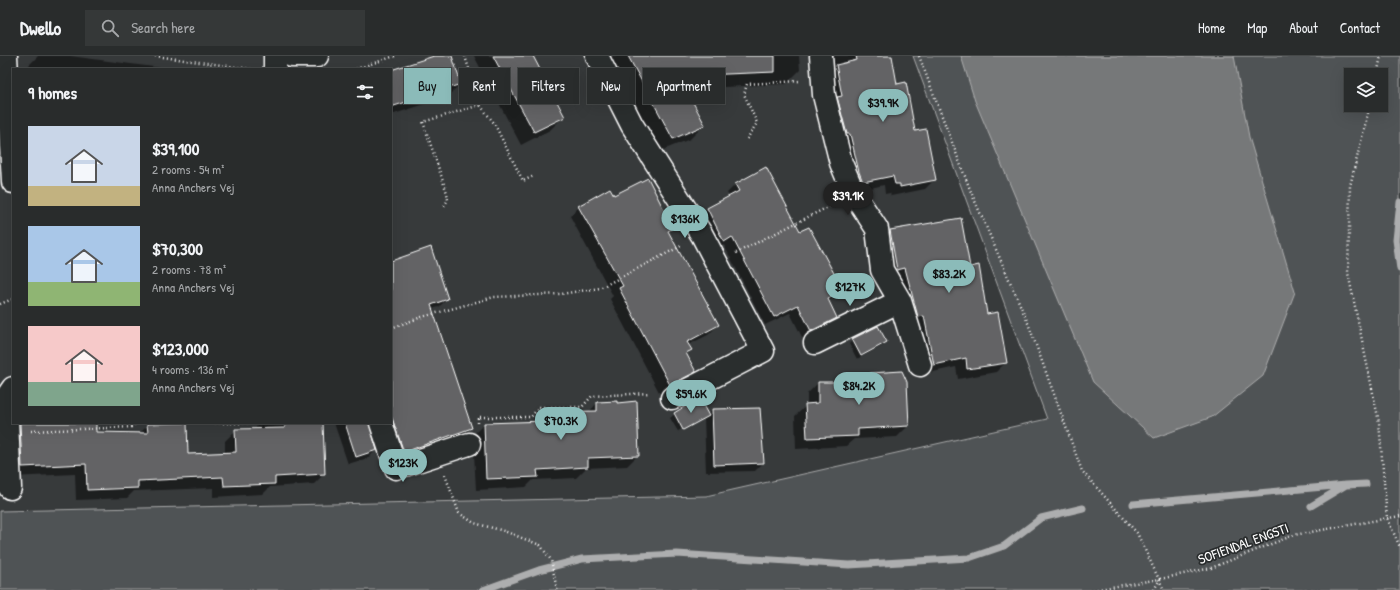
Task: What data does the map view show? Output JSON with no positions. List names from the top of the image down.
{
  "streets": {
    "path": ["SOFIENDAL ENGSTI"]
  },
  "page": {
    "header": "Dwello",
    "search": "Search here",
    "nav": [
      "Home",
      "Map",
      "About",
      "Contact"
    ],
    "chip": [
      "Buy",
      "Rent",
      "Filters",
      "New",
      "Apartment"
    ],
    "heading": "9 homes",
    "price": [
      "$39.9K",
      "$39.1K",
      "$136K",
      "$83.2K",
      "$127K",
      "$84.2K",
      "$59.6K",
      "$70.3K",
      "$123K"
    ],
    "list": [
      {
        "name": "$39,100",
        "note": "2 rooms · 54 m² · Anna Anchers Vej"
      },
      {
        "name": "$70,300",
        "note": "2 rooms · 78 m² · Anna Anchers Vej"
      },
      {
        "name": "$123,000",
        "note": "4 rooms · 136 m² · Anna Anchers Vej"
      }
    ]
  }
}
